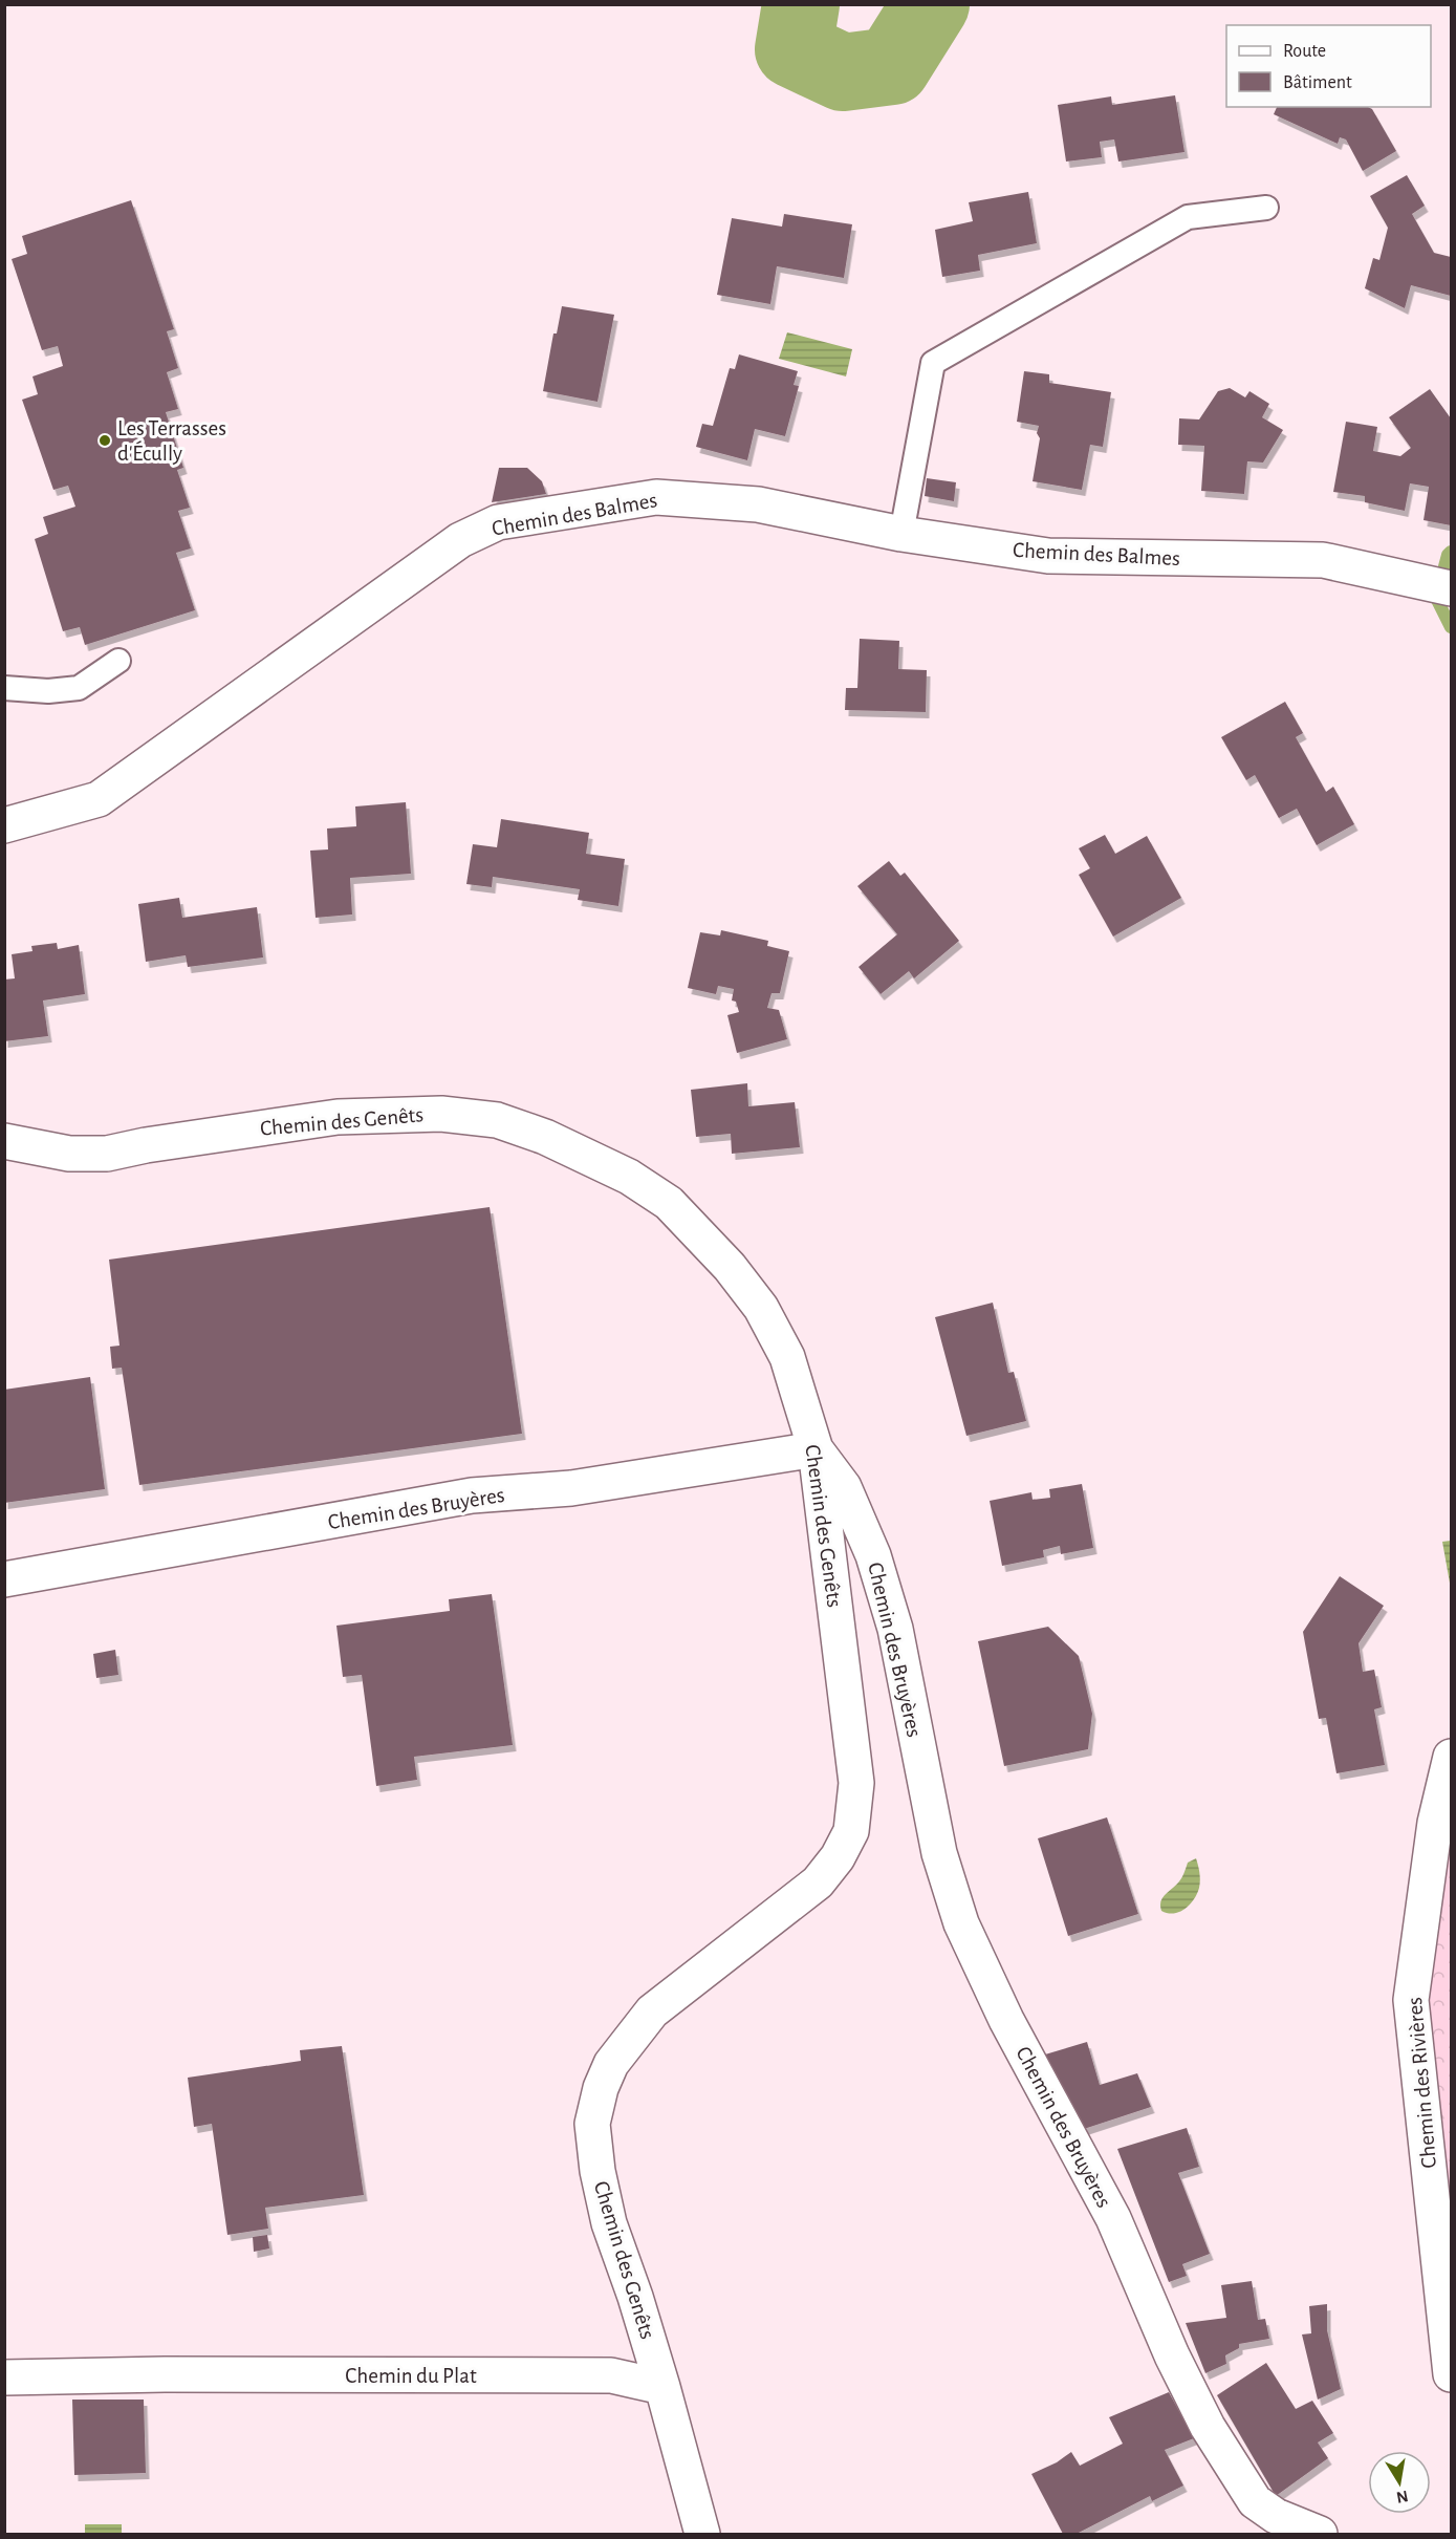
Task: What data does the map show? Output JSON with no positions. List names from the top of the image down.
{
  "streets": {
    "street": [
      "Chemin des Balmes",
      "Chemin des Genêts",
      "Chemin des Bruyères",
      "Chemin des Rivières",
      "Chemin du Plat"
    ]
  },
  "crossings": [
    ["Chemin des Genêts", "Chemin des Bruyères"],
    ["Chemin des Genêts", "Chemin du Plat"]
  ],
  "places": ["Les Terrasses d'Écully"],
  "legend": ["Route", "Bâtiment"],
  "north": "bottom"
}
